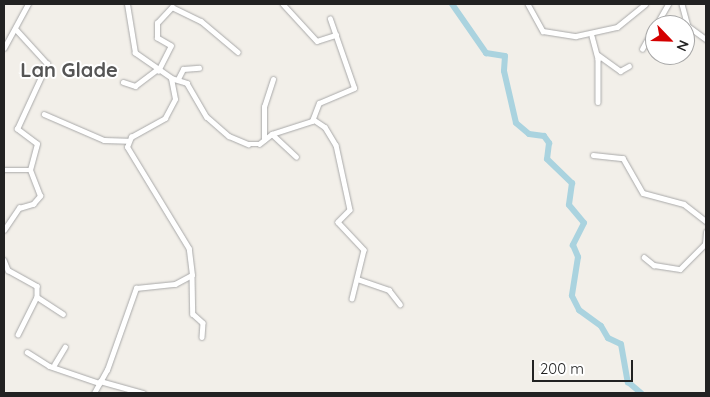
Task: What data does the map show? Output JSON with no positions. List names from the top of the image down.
{
  "districts": ["Lan Glade"],
  "scale_bar": "200 m",
  "north": "bottom right"
}
